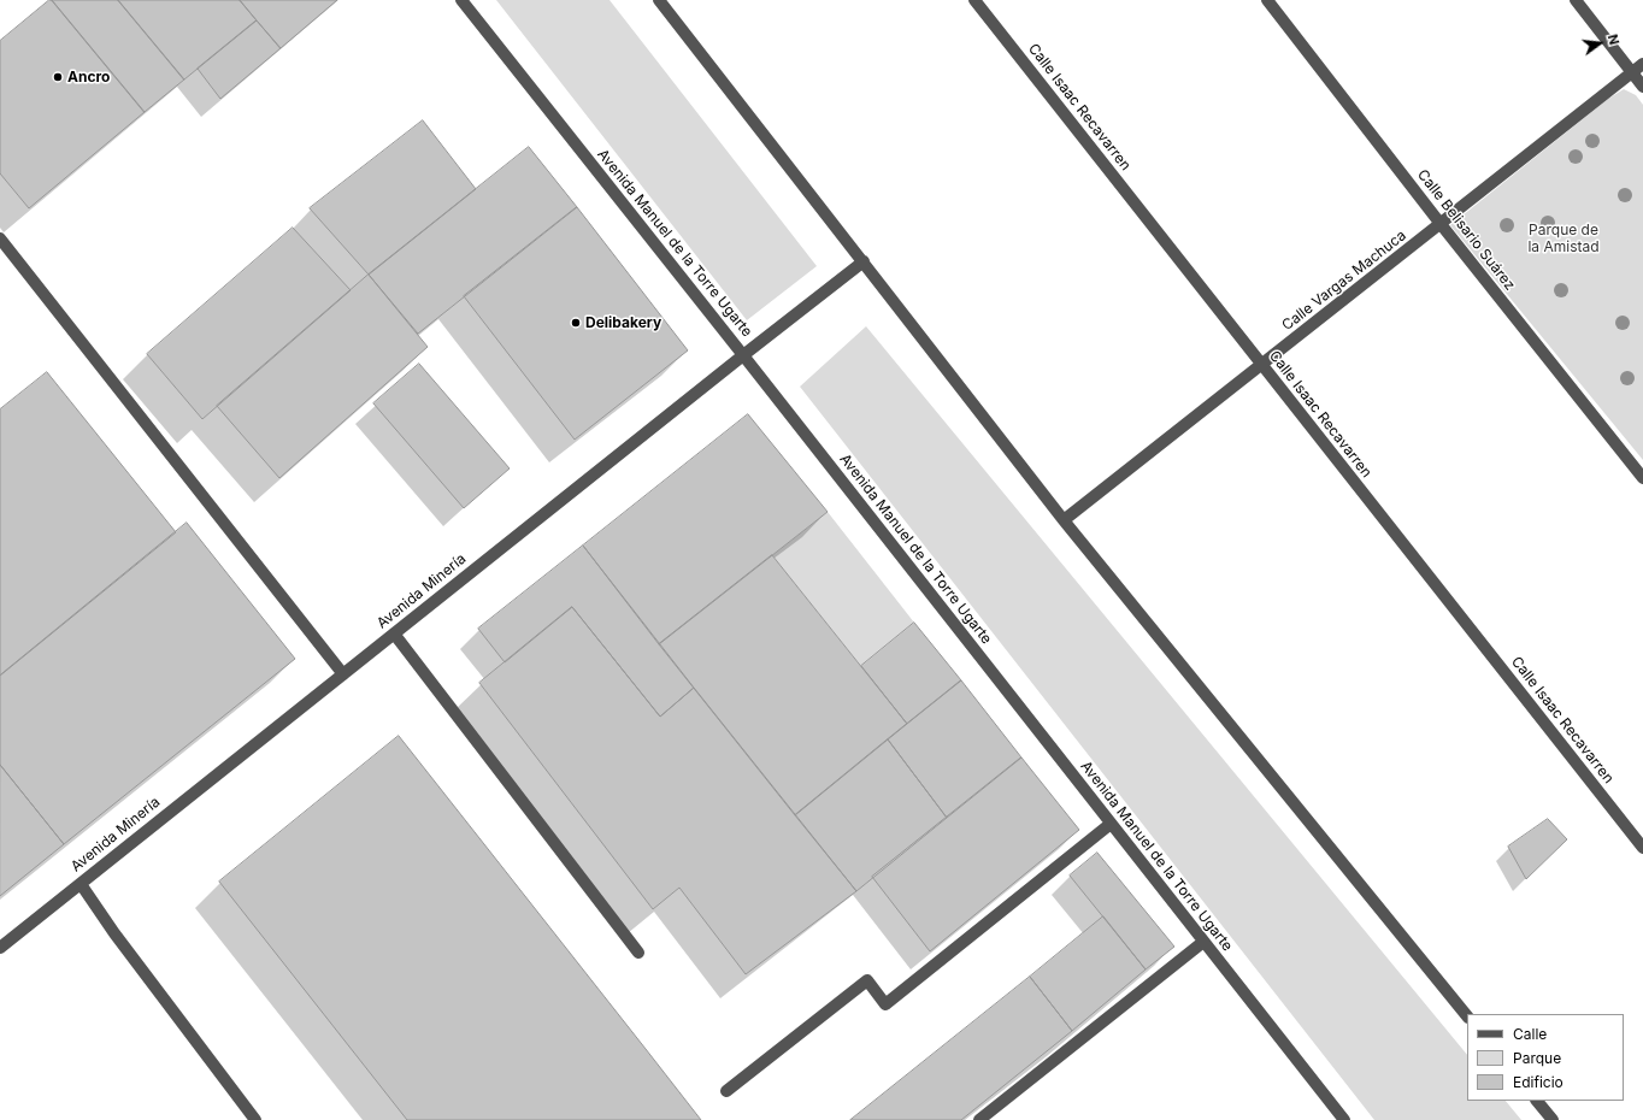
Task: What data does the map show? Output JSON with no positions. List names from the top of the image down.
{
  "streets": {
    "street": [
      "Calle Isaac Recavarren",
      "Calle Belisario Suárez",
      "Avenida Manuel de la Torre Ugarte",
      "Calle Vargas Machuca",
      "Avenida Minería"
    ]
  },
  "crossings": [
    ["Calle Isaac Recavarren", "Calle Vargas Machuca"],
    ["Calle Belisario Suárez", "Calle Vargas Machuca"],
    ["Avenida Manuel de la Torre Ugarte", "Avenida Minería"]
  ],
  "parks": ["Parque de la Amistad"],
  "places": ["Ancro", "Delibakery"],
  "legend": ["Calle", "Parque", "Edificio"],
  "north": "right"
}
